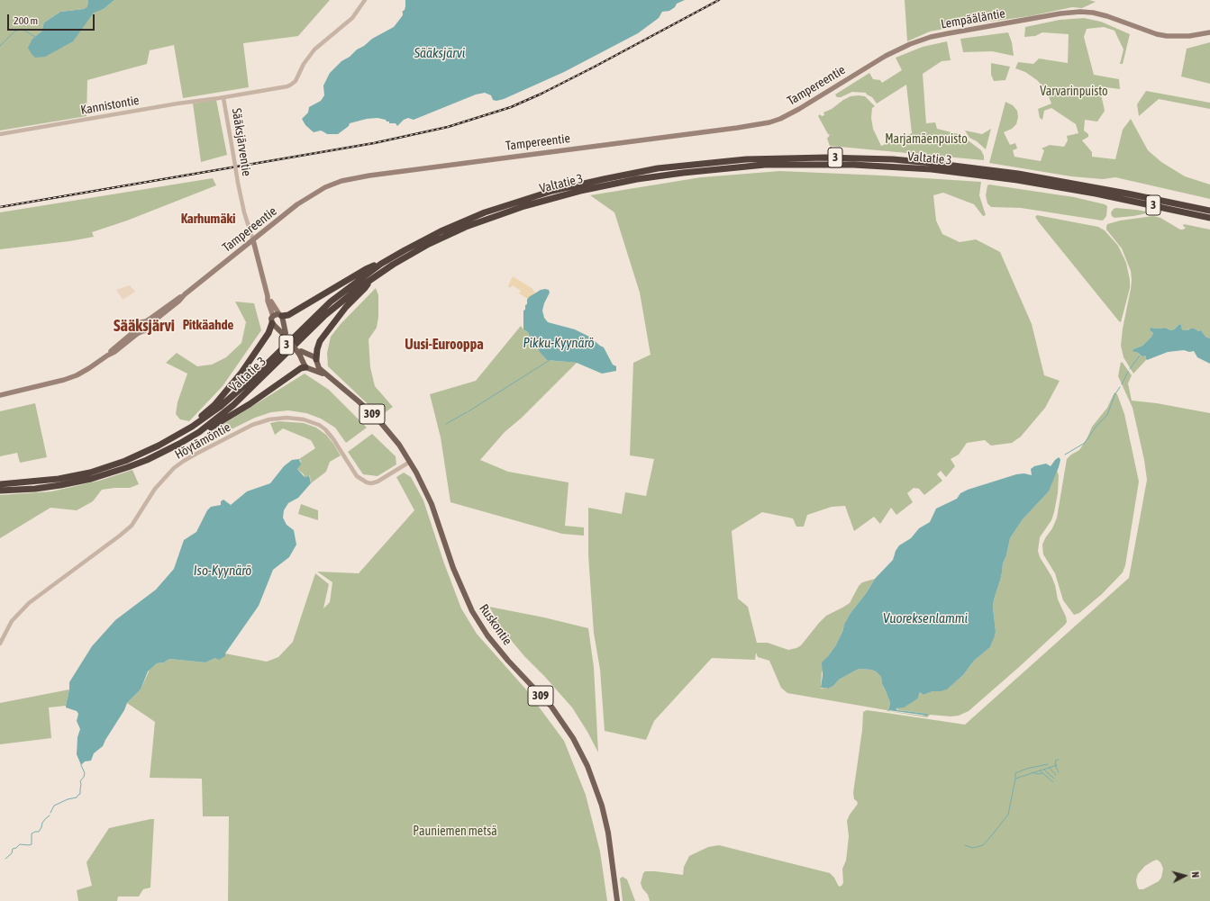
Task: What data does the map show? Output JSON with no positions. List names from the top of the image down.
{
  "streets": {
    "highway": ["3", "Valtatie 3"],
    "main road": [
      "Lempääläntie",
      "Tampereentie",
      "309",
      "Ruskontie"
    ],
    "street": ["Kannistontie", "Sääksjärventie", "Höytämöntie"]
  },
  "crossings": [
    ["Lempääläntie", "Tampereentie"],
    ["Tampereentie", "Sääksjärventie"],
    ["Tampereentie", "309"],
    ["Kannistontie", "Sääksjärventie"],
    ["Sääksjärventie", "309"],
    ["309", "Ruskontie"],
    ["Höytämöntie", "Ruskontie"]
  ],
  "districts": [
    "Karhumäki",
    "Pitkäahde",
    "Sääksjärvi",
    "Uusi-Eurooppa"
  ],
  "water": [
    "Sääksjärvi",
    "Pikku-Kyynärö",
    "Iso-Kyynärö",
    "Vuoreksenlammi"
  ],
  "parks": ["Varvarinpuisto", "Marjamäenpuisto", "Pauniemen metsä"],
  "scale_bar": "200 m",
  "north": "right"
}
